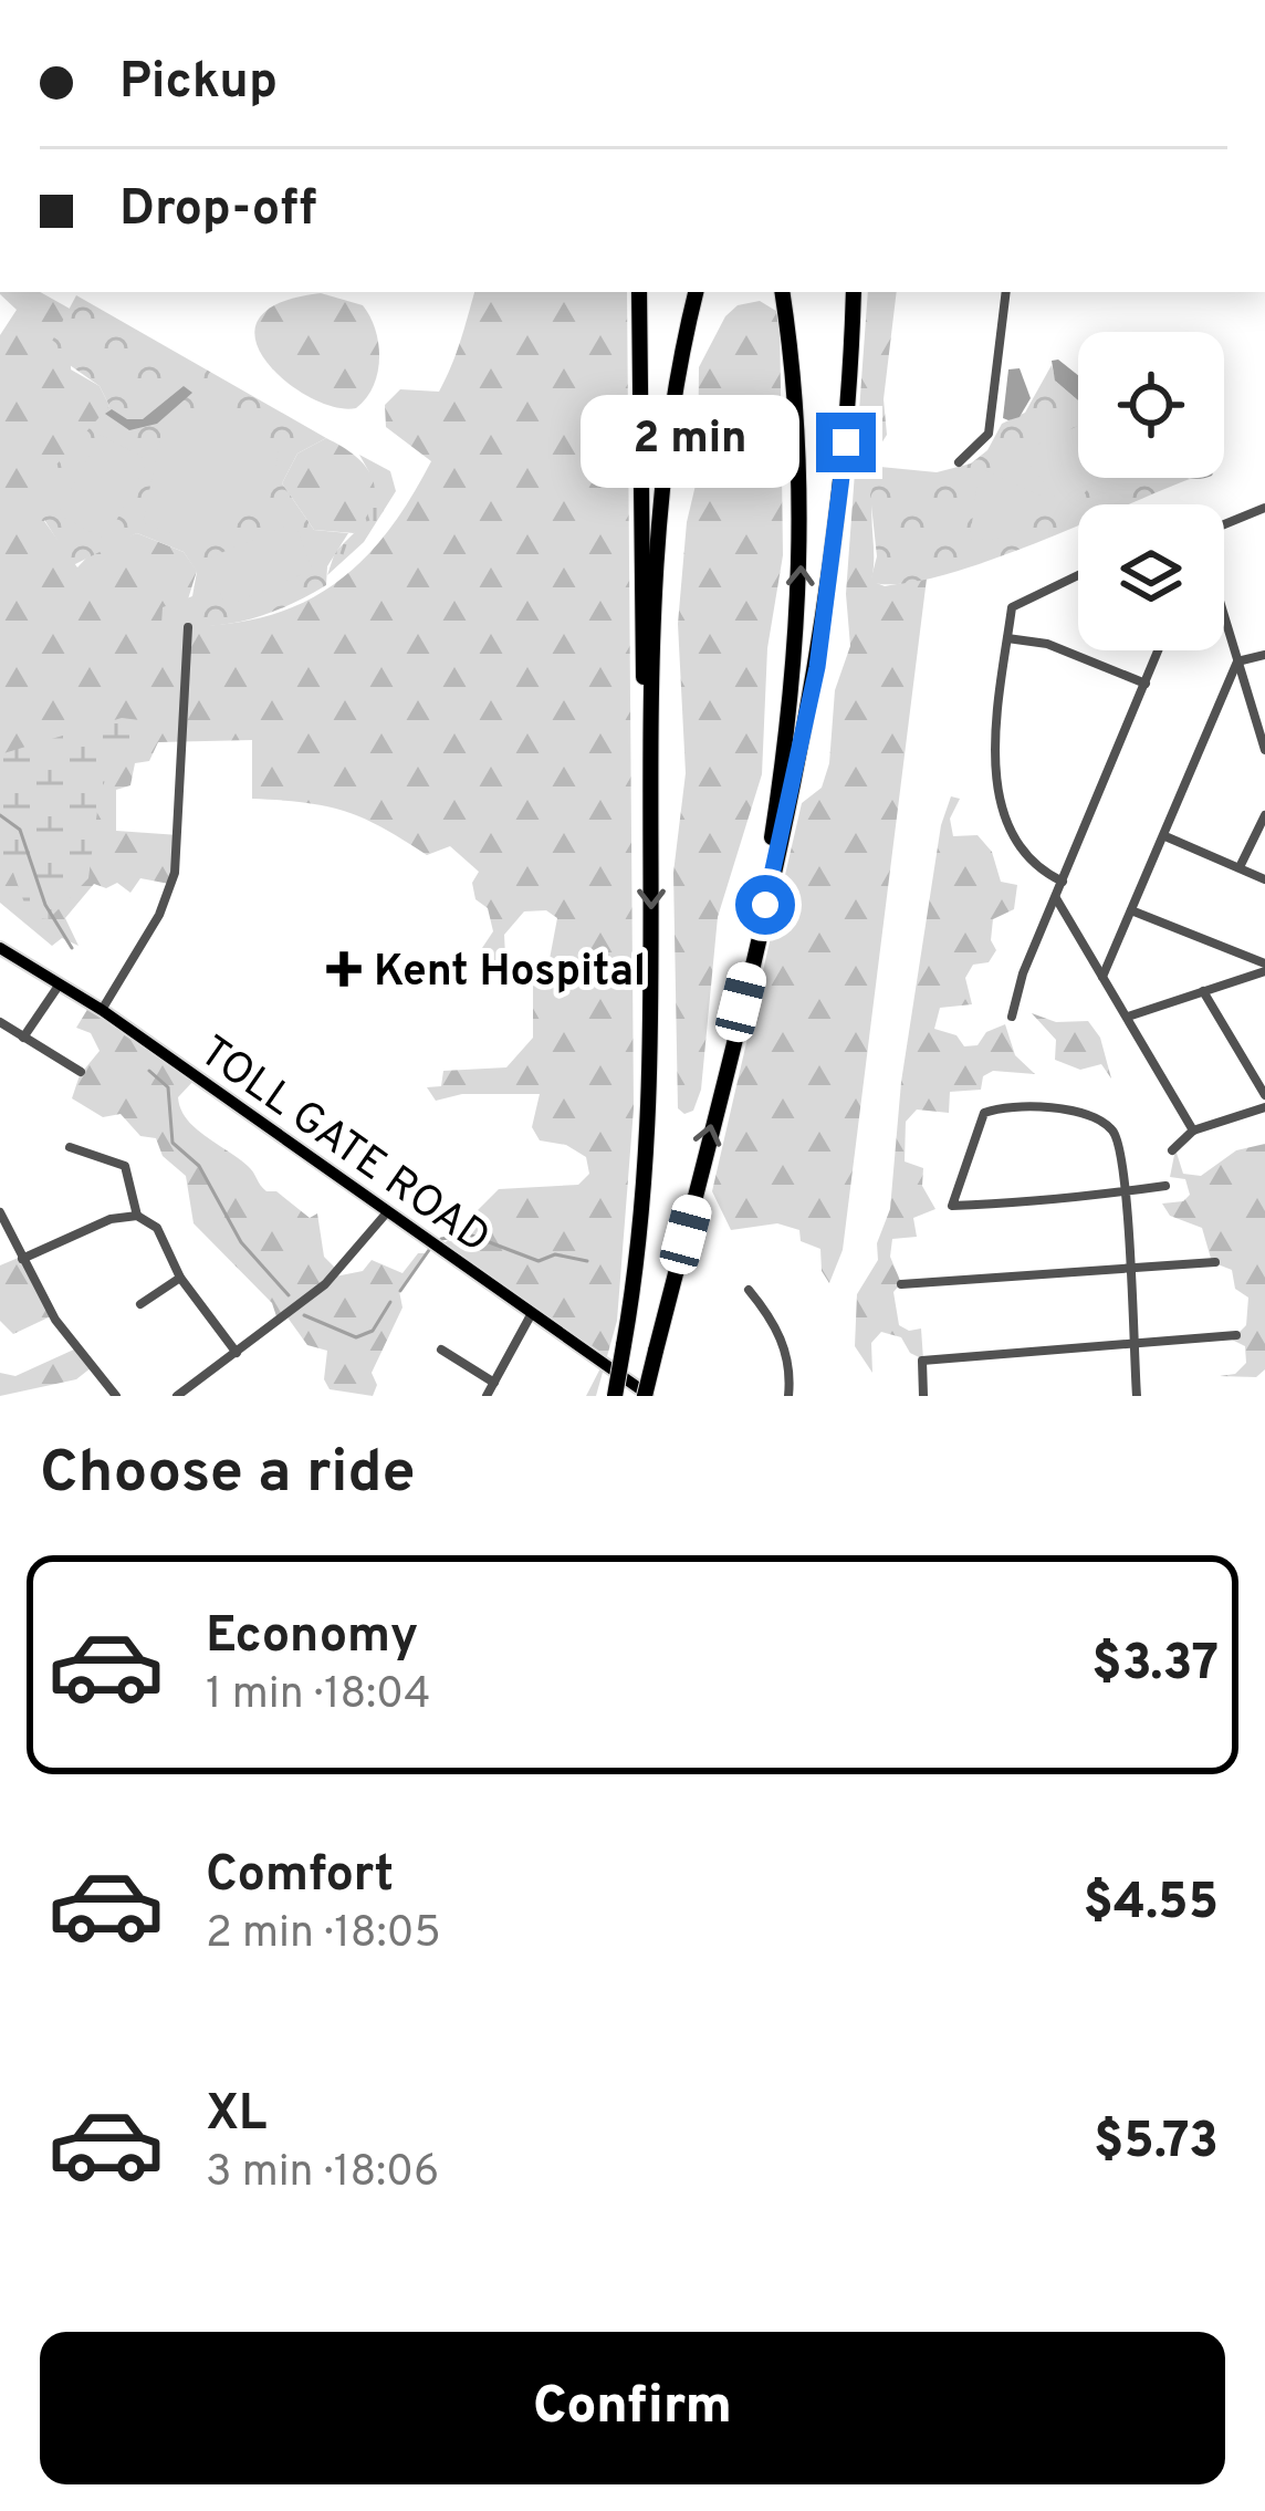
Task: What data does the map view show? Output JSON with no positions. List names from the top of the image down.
{
  "streets": {
    "main road": ["TOLL GATE ROAD"]
  },
  "places": {
    "health": ["Kent Hospital"]
  },
  "page": {
    "banner": ["Pickup", "Drop-off"],
    "bubble": "2 min",
    "heading": "Choose a ride",
    "list": [
      {
        "name": "Economy",
        "note": "1 min · 18:04",
        "value": "$3.37"
      },
      {
        "name": "Comfort",
        "note": "2 min · 18:05",
        "value": "$4.55"
      },
      {
        "name": "XL",
        "note": "3 min · 18:06",
        "value": "$5.73"
      }
    ],
    "buttons": "Confirm"
  }
}
